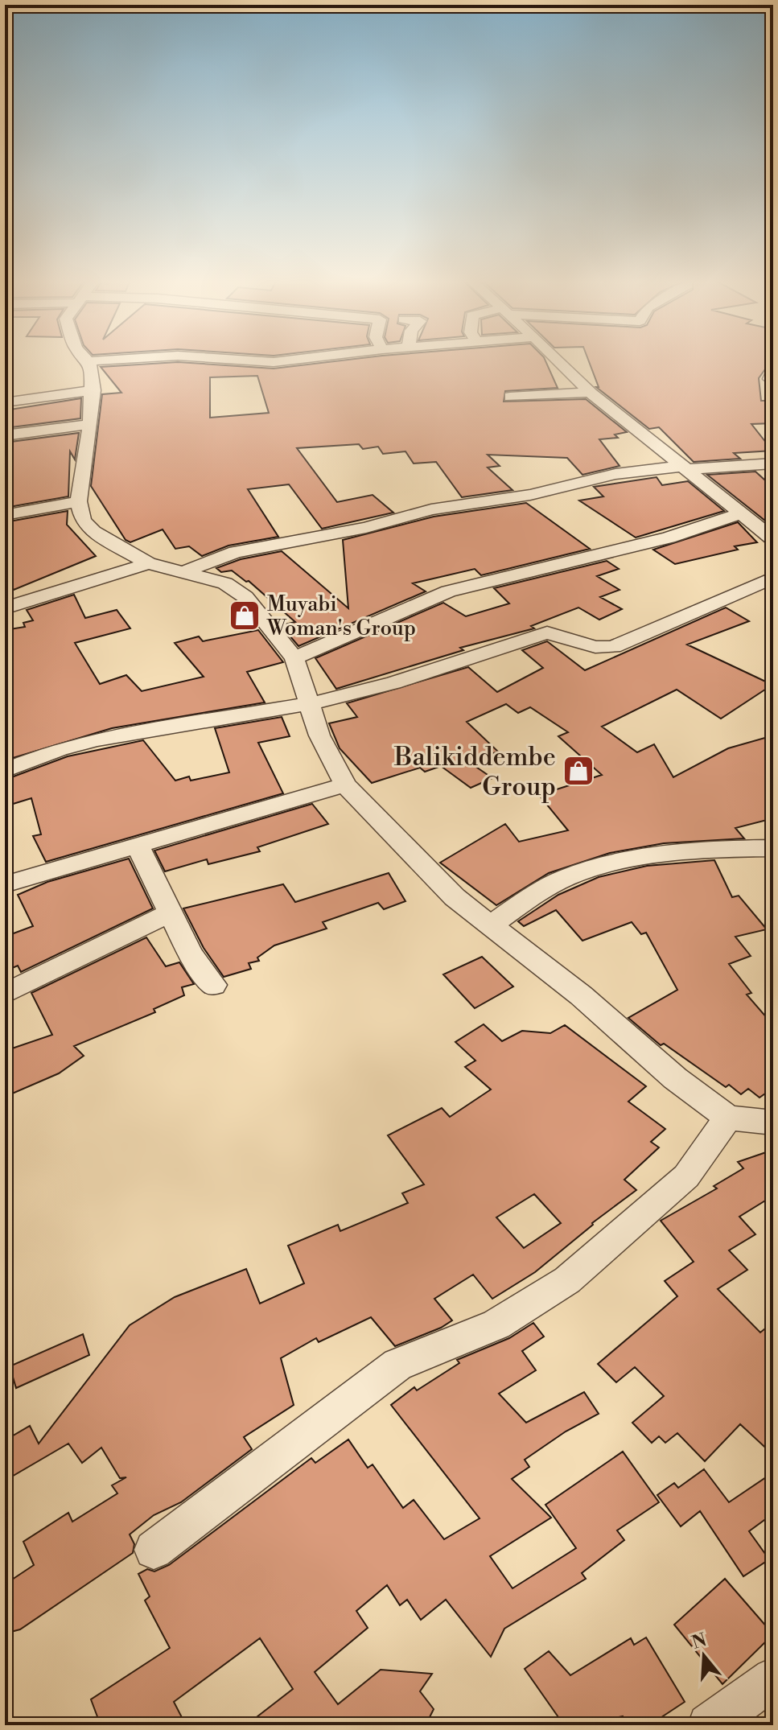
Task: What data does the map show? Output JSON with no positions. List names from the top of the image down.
{
  "places": {
    "shop": ["Muyabi Woman's Group", "Balikiddembe Group"]
  },
  "north": "top"
}
